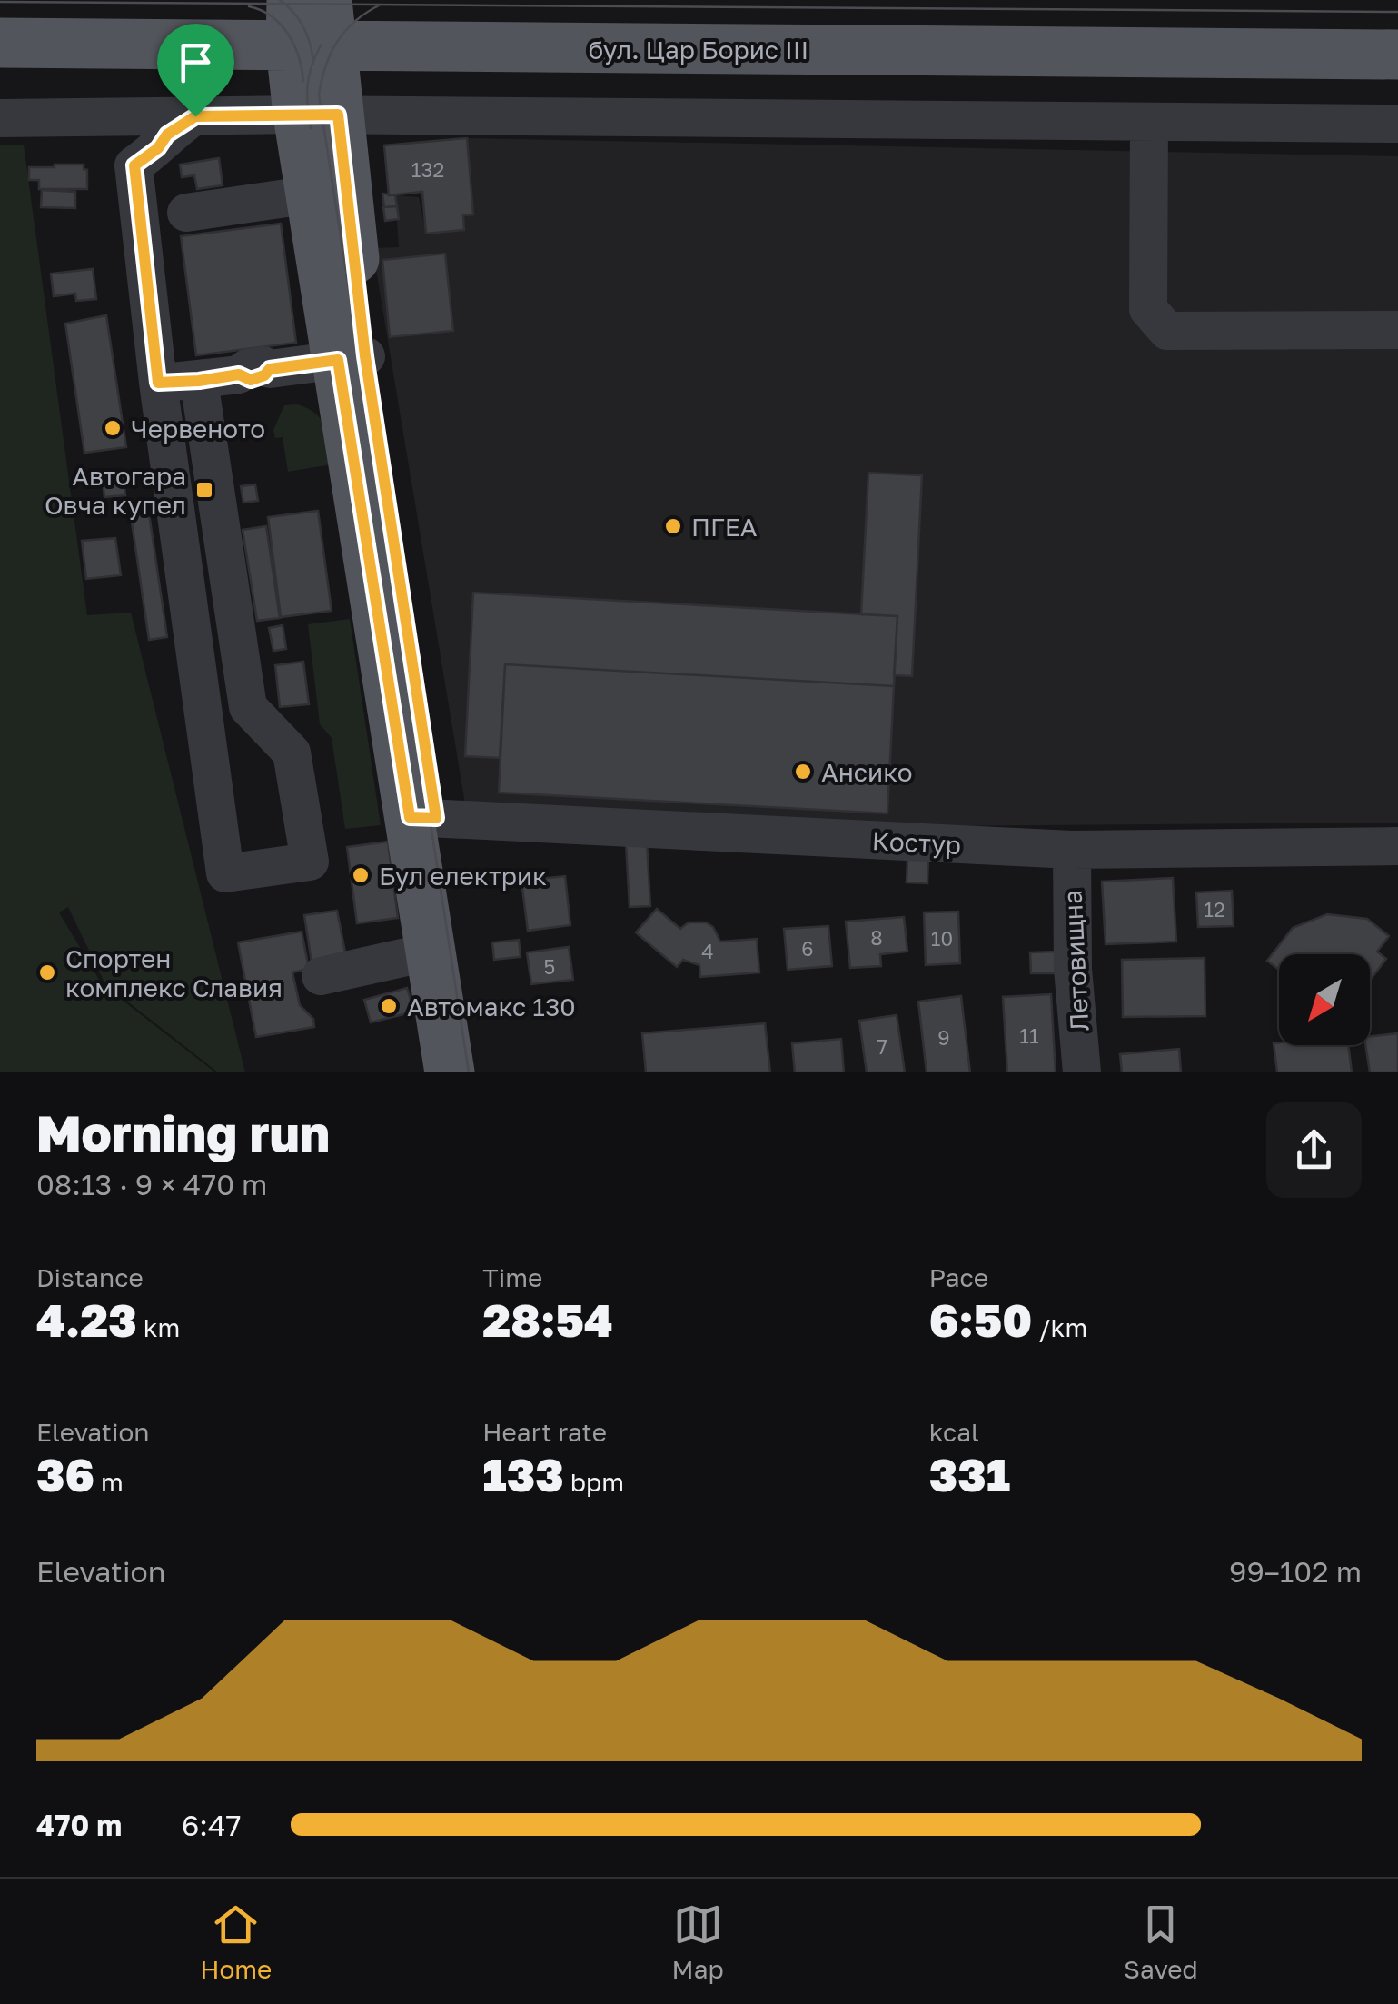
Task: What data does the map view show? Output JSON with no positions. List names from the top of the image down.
{
  "streets": {
    "main road": ["бул. Цар Борис III"],
    "street": ["Костур", "Летовищна"]
  },
  "crossings": [
    ["Костур", "Летовищна"]
  ],
  "places": {
    "other": [
      "Червеното",
      "ПГЕА",
      "Ансико",
      "Бул електрик",
      "Спортен комплекс Славия",
      "Автомакс 130"
    ],
    "transit": ["Автогара Овча купел"]
  },
  "house_numbers": [
    "132",
    "12",
    "8",
    "10",
    "6",
    "4",
    "5",
    "11",
    "9",
    "7"
  ],
  "north": "bottom left",
  "page": {
    "heading": ["Morning run", "08:13 · 9 × 470 m"],
    "stats": [
      ["Distance", "4.23 km"],
      ["Time", "28:54"],
      ["Pace", "6:50 /km"],
      ["Elevation", "36 m"],
      ["Heart rate", "133 bpm"],
      ["kcal", "331"]
    ],
    "chart": ["Elevation", "99–102 m"],
    "list": [
      {
        "name": "470 m",
        "note": "6:47"
      }
    ],
    "tabs": ["Home", "Map", "Saved"]
  }
}
